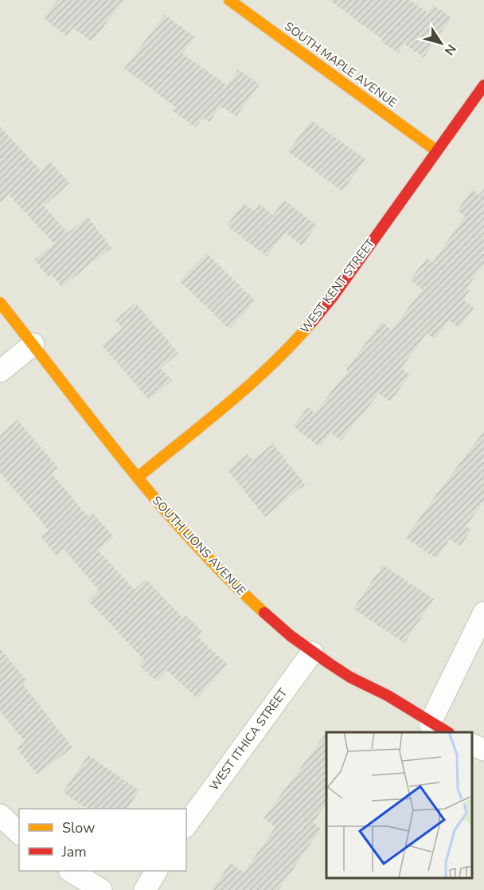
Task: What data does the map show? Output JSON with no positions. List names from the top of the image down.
{
  "streets": {
    "street": [
      "SOUTH MAPLE AVENUE",
      "WEST KENT STREET",
      "SOUTH LIONS AVENUE",
      "WEST ITHICA STREET"
    ]
  },
  "crossings": [
    ["SOUTH MAPLE AVENUE", "WEST KENT STREET"],
    ["WEST KENT STREET", "SOUTH LIONS AVENUE"],
    ["SOUTH LIONS AVENUE", "WEST ITHICA STREET"]
  ],
  "legend": ["Slow", "Jam"],
  "north": "bottom right"
}
